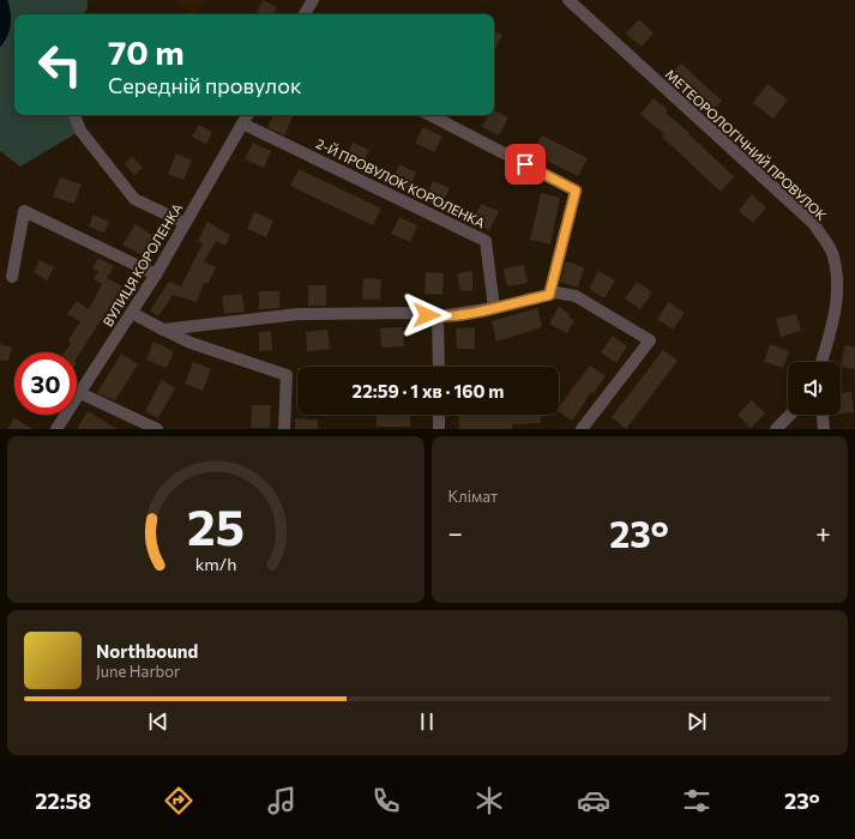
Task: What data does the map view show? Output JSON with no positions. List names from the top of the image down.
{
  "streets": {
    "street": ["МЕТЕОРОЛОГІЧНИЙ ПРОВУЛОК", "2-Й ПРОВУЛОК КОРОЛЕНКА", "ВУЛИЦЯ КОРОЛЕНКА"]
  },
  "crossings": [
    ["2-Й ПРОВУЛОК КОРОЛЕНКА", "ВУЛИЦЯ КОРОЛЕНКА"]
  ],
  "page": {
    "turn": ["70 m", "Середній провулок"],
    "limit": "30",
    "trip": "22:59 · 1 хв · 160 m",
    "tile": "Клімат",
    "heat": ["−", "23°", "+"],
    "song": ["Northbound", "June Harbor"],
    "tabs": ["22:58", "23°"],
    "gauge": ["25", "km/h"]
  }
}
